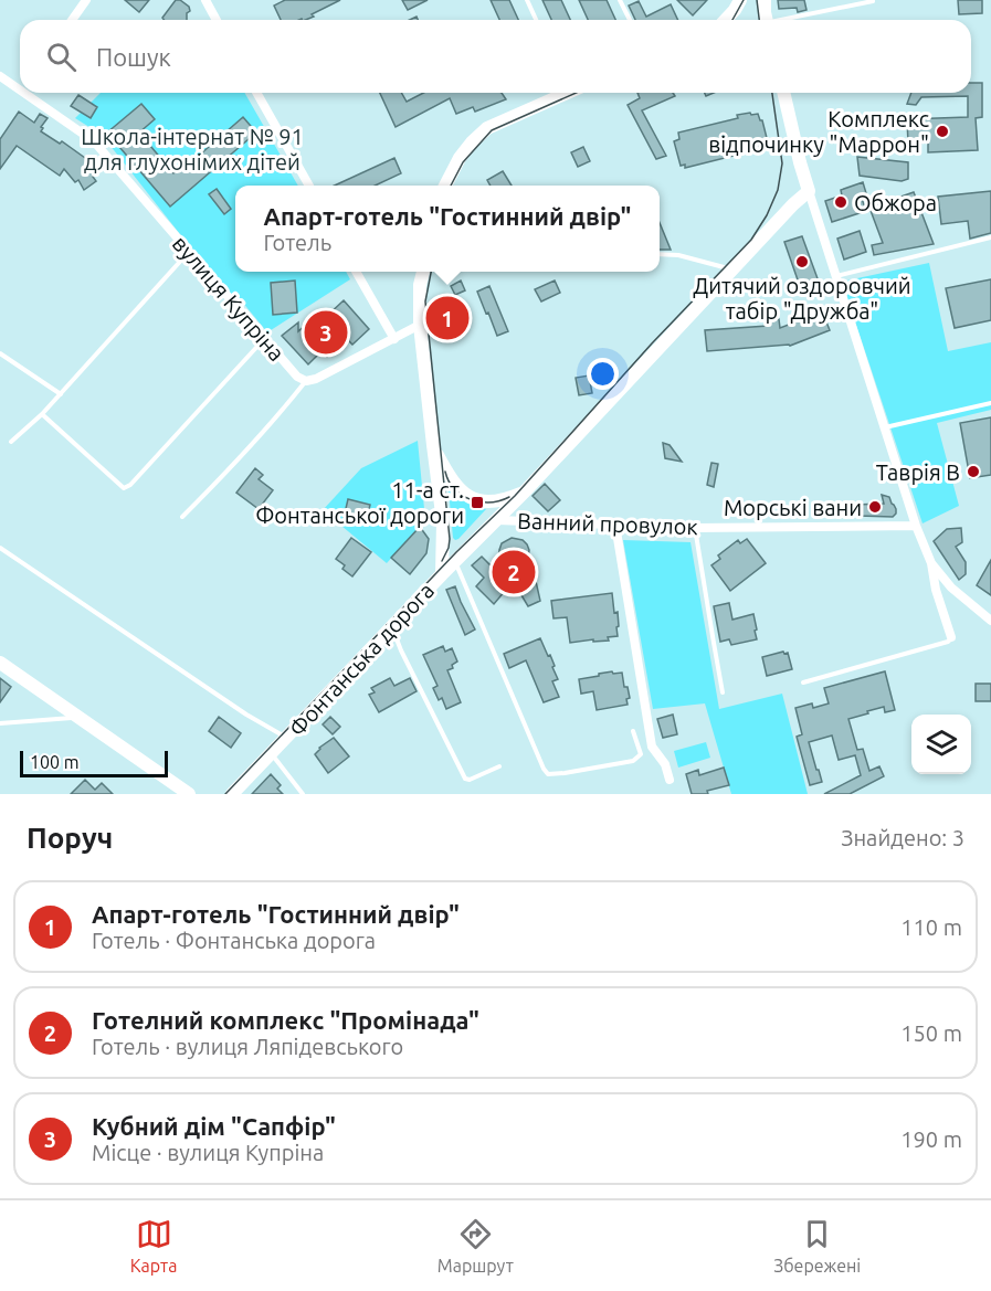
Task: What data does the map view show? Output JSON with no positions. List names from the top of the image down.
{
  "streets": {
    "main road": ["Фонтанська дорога"],
    "street": ["вулиця Купріна", "Ванний провулок"]
  },
  "parks": ["Школа-інтернат № 91 для глухонімих дітей"],
  "places": {
    "other": [
      "Комплекс відпочинку \"Маррон\"",
      "Обжора",
      "Дитячий оздоровчий табір \"Дружба\"",
      "Таврія В",
      "Морські вани"
    ],
    "transit": ["11-а ст. Фонтанської дороги"]
  },
  "scale_bar": "100 m",
  "page": {
    "search": "Пошук",
    "popup": ["Апарт-готель \"Гостинний двір\"", "Готель"],
    "pins": ["1", "3", "2"],
    "scale": "100 m",
    "heading": ["Поруч", "Знайдено: 3"],
    "list": [
      {
        "mark": "1",
        "name": "Апарт-готель \"Гостинний двір\"",
        "note": "Готель · Фонтанська дорога",
        "value": "110 m"
      },
      {
        "mark": "2",
        "name": "Готелний комплекс \"Промінада\"",
        "note": "Готель · вулиця Ляпідевського",
        "value": "150 m"
      },
      {
        "mark": "3",
        "name": "Кубний дім \"Сапфір\"",
        "note": "Місце · вулиця Купріна",
        "value": "190 m"
      }
    ],
    "nav": ["Карта", "Маршрут", "Збережені"]
  }
}
